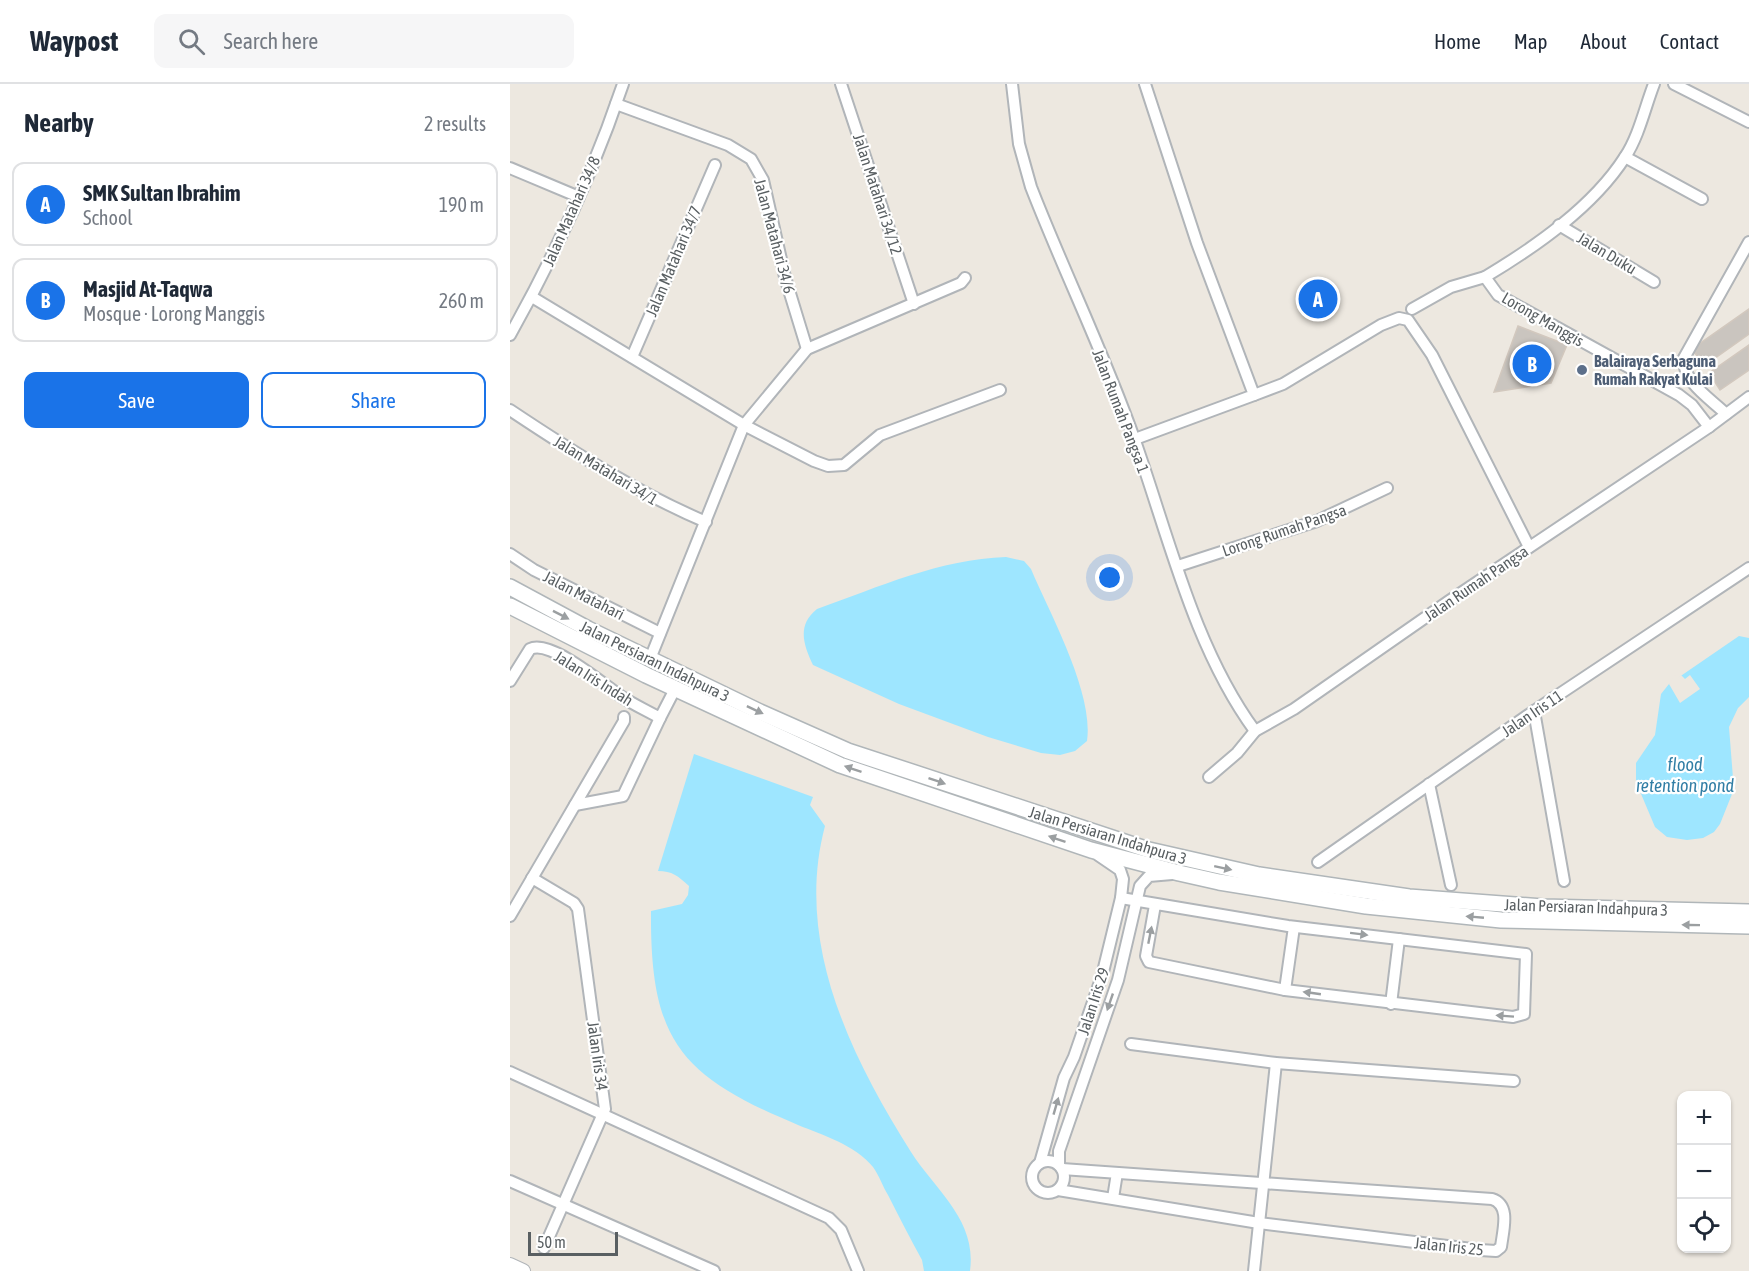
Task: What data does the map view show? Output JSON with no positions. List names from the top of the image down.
{
  "streets": {
    "main road": ["Jalan Persiaran Indahpura 3"],
    "street": [
      "Jalan Matahari 34/12",
      "Jalan Matahari 34/8",
      "Jalan Matahari 34/6",
      "Jalan Duku",
      "Jalan Matahari 34/7",
      "Lorong Manggis",
      "Jalan Rumah Pangsa 1",
      "Jalan Matahari 34/1",
      "Lorong Rumah Pangsa",
      "Jalan Rumah Pangsa",
      "Jalan Matahari",
      "Jalan Iris Indah",
      "Jalan Iris 11",
      "Jalan Iris 29",
      "Jalan Iris 34",
      "Jalan Iris 25"
    ]
  },
  "crossings": [
    ["Jalan Matahari 34/8", "Jalan Matahari 34/6"],
    ["Jalan Duku", "Lorong Manggis"],
    ["Lorong Manggis", "Jalan Rumah Pangsa"],
    ["Jalan Rumah Pangsa 1", "Lorong Rumah Pangsa"],
    ["Jalan Rumah Pangsa 1", "Jalan Rumah Pangsa"],
    ["Jalan Persiaran Indahpura 3", "Jalan Iris 29"],
    ["Jalan Iris 29", "Jalan Iris 25"]
  ],
  "water": ["flood retention pond"],
  "places": ["Balairaya Serbaguna Rumah Rakyat Kulai"],
  "scale_bar": "50 m",
  "page": {
    "header": "Waypost",
    "search": "Search here",
    "nav": [
      "Home",
      "Map",
      "About",
      "Contact"
    ],
    "heading": ["Nearby", "2 results"],
    "list": [
      {
        "mark": "A",
        "name": "SMK Sultan Ibrahim",
        "note": "School",
        "value": "190 m"
      },
      {
        "mark": "B",
        "name": "Masjid At-Taqwa",
        "note": "Mosque · Lorong Manggis",
        "value": "260 m"
      }
    ],
    "pins": ["A", "B"],
    "buttons": ["Save", "Share"],
    "map_buttons": ["+", "−"],
    "scale": "50 m"
  }
}
